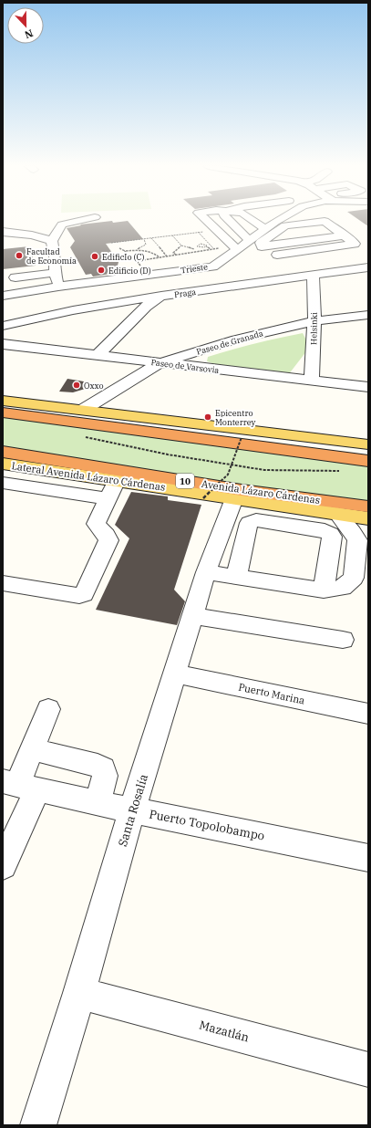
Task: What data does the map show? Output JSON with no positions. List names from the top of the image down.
{
  "streets": {
    "highway": ["10", "Avenida Lázaro Cárdenas"],
    "main road": ["Lateral Avenida Lázaro Cárdenas"],
    "street": [
      "Trieste",
      "Praga",
      "Helsinki",
      "Paseo de Granada",
      "Paseo de Varsovia",
      "Puerto Marina",
      "Santa Rosalía",
      "Puerto Topolobampo",
      "Mazatlán"
    ]
  },
  "crossings": [
    ["Trieste", "Praga"],
    ["Trieste", "Paseo de Varsovia"],
    ["Praga", "Helsinki"],
    ["Helsinki", "Paseo de Granada"],
    ["Helsinki", "Paseo de Varsovia"],
    ["Paseo de Granada", "Paseo de Varsovia"],
    ["Lateral Avenida Lázaro Cárdenas", "Avenida Lázaro Cárdenas"],
    ["Lateral Avenida Lázaro Cárdenas", "Santa Rosalía"],
    ["Puerto Marina", "Santa Rosalía"],
    ["Santa Rosalía", "Puerto Topolobampo"],
    ["Santa Rosalía", "Mazatlán"]
  ],
  "places": [
    "Facultad de Economía",
    "EdificIo (C)",
    "Edificio (D)",
    "Oxxo",
    "Epicentro Monterrey"
  ],
  "north": "bottom"
}
